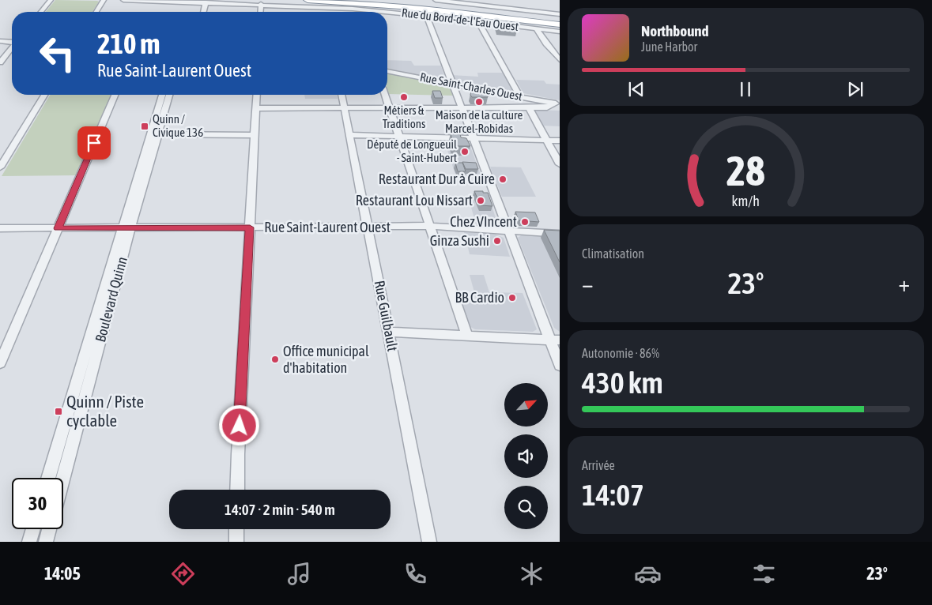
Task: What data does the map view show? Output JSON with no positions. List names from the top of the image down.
{
  "streets": {
    "street": [
      "Rue du Bord-de-l'Eau Ouest",
      "Rue Saint-Charles Ouest",
      "Rue Saint-Laurent Ouest",
      "Boulevard Quinn",
      "Rue Guilbault"
    ]
  },
  "crossings": [
    ["Rue Saint-Laurent Ouest", "Boulevard Quinn"],
    ["Rue Saint-Laurent Ouest", "Rue Guilbault"]
  ],
  "places": {
    "other": [
      "Métiers & Traditions",
      "Maison de la culture Marcel-Robidas",
      "Député de Longueuil - Saint-Hubert",
      "Restaurant Dur à Cuire",
      "Restaurant Lou Nissart",
      "Chez VIncent",
      "Ginza Sushi",
      "BB Cardio",
      "Office municipal d'habitation"
    ],
    "transit": ["Quinn / Civique 136", "Quinn / Piste cyclable"]
  },
  "north": "top right",
  "page": {
    "turn": ["210 m", "Rue Saint-Laurent Ouest"],
    "song": ["Northbound", "June Harbor"],
    "tile": [
      "Climatisation",
      ["Autonomie · 86%", "430 km"],
      ["Arrivée", "14:07"]
    ],
    "heat": ["−", "23°", "+"],
    "limit": "30",
    "trip": "14:07 · 2 min · 540 m",
    "tabs": ["14:05", "23°"],
    "gauge": ["28", "km/h"]
  }
}
